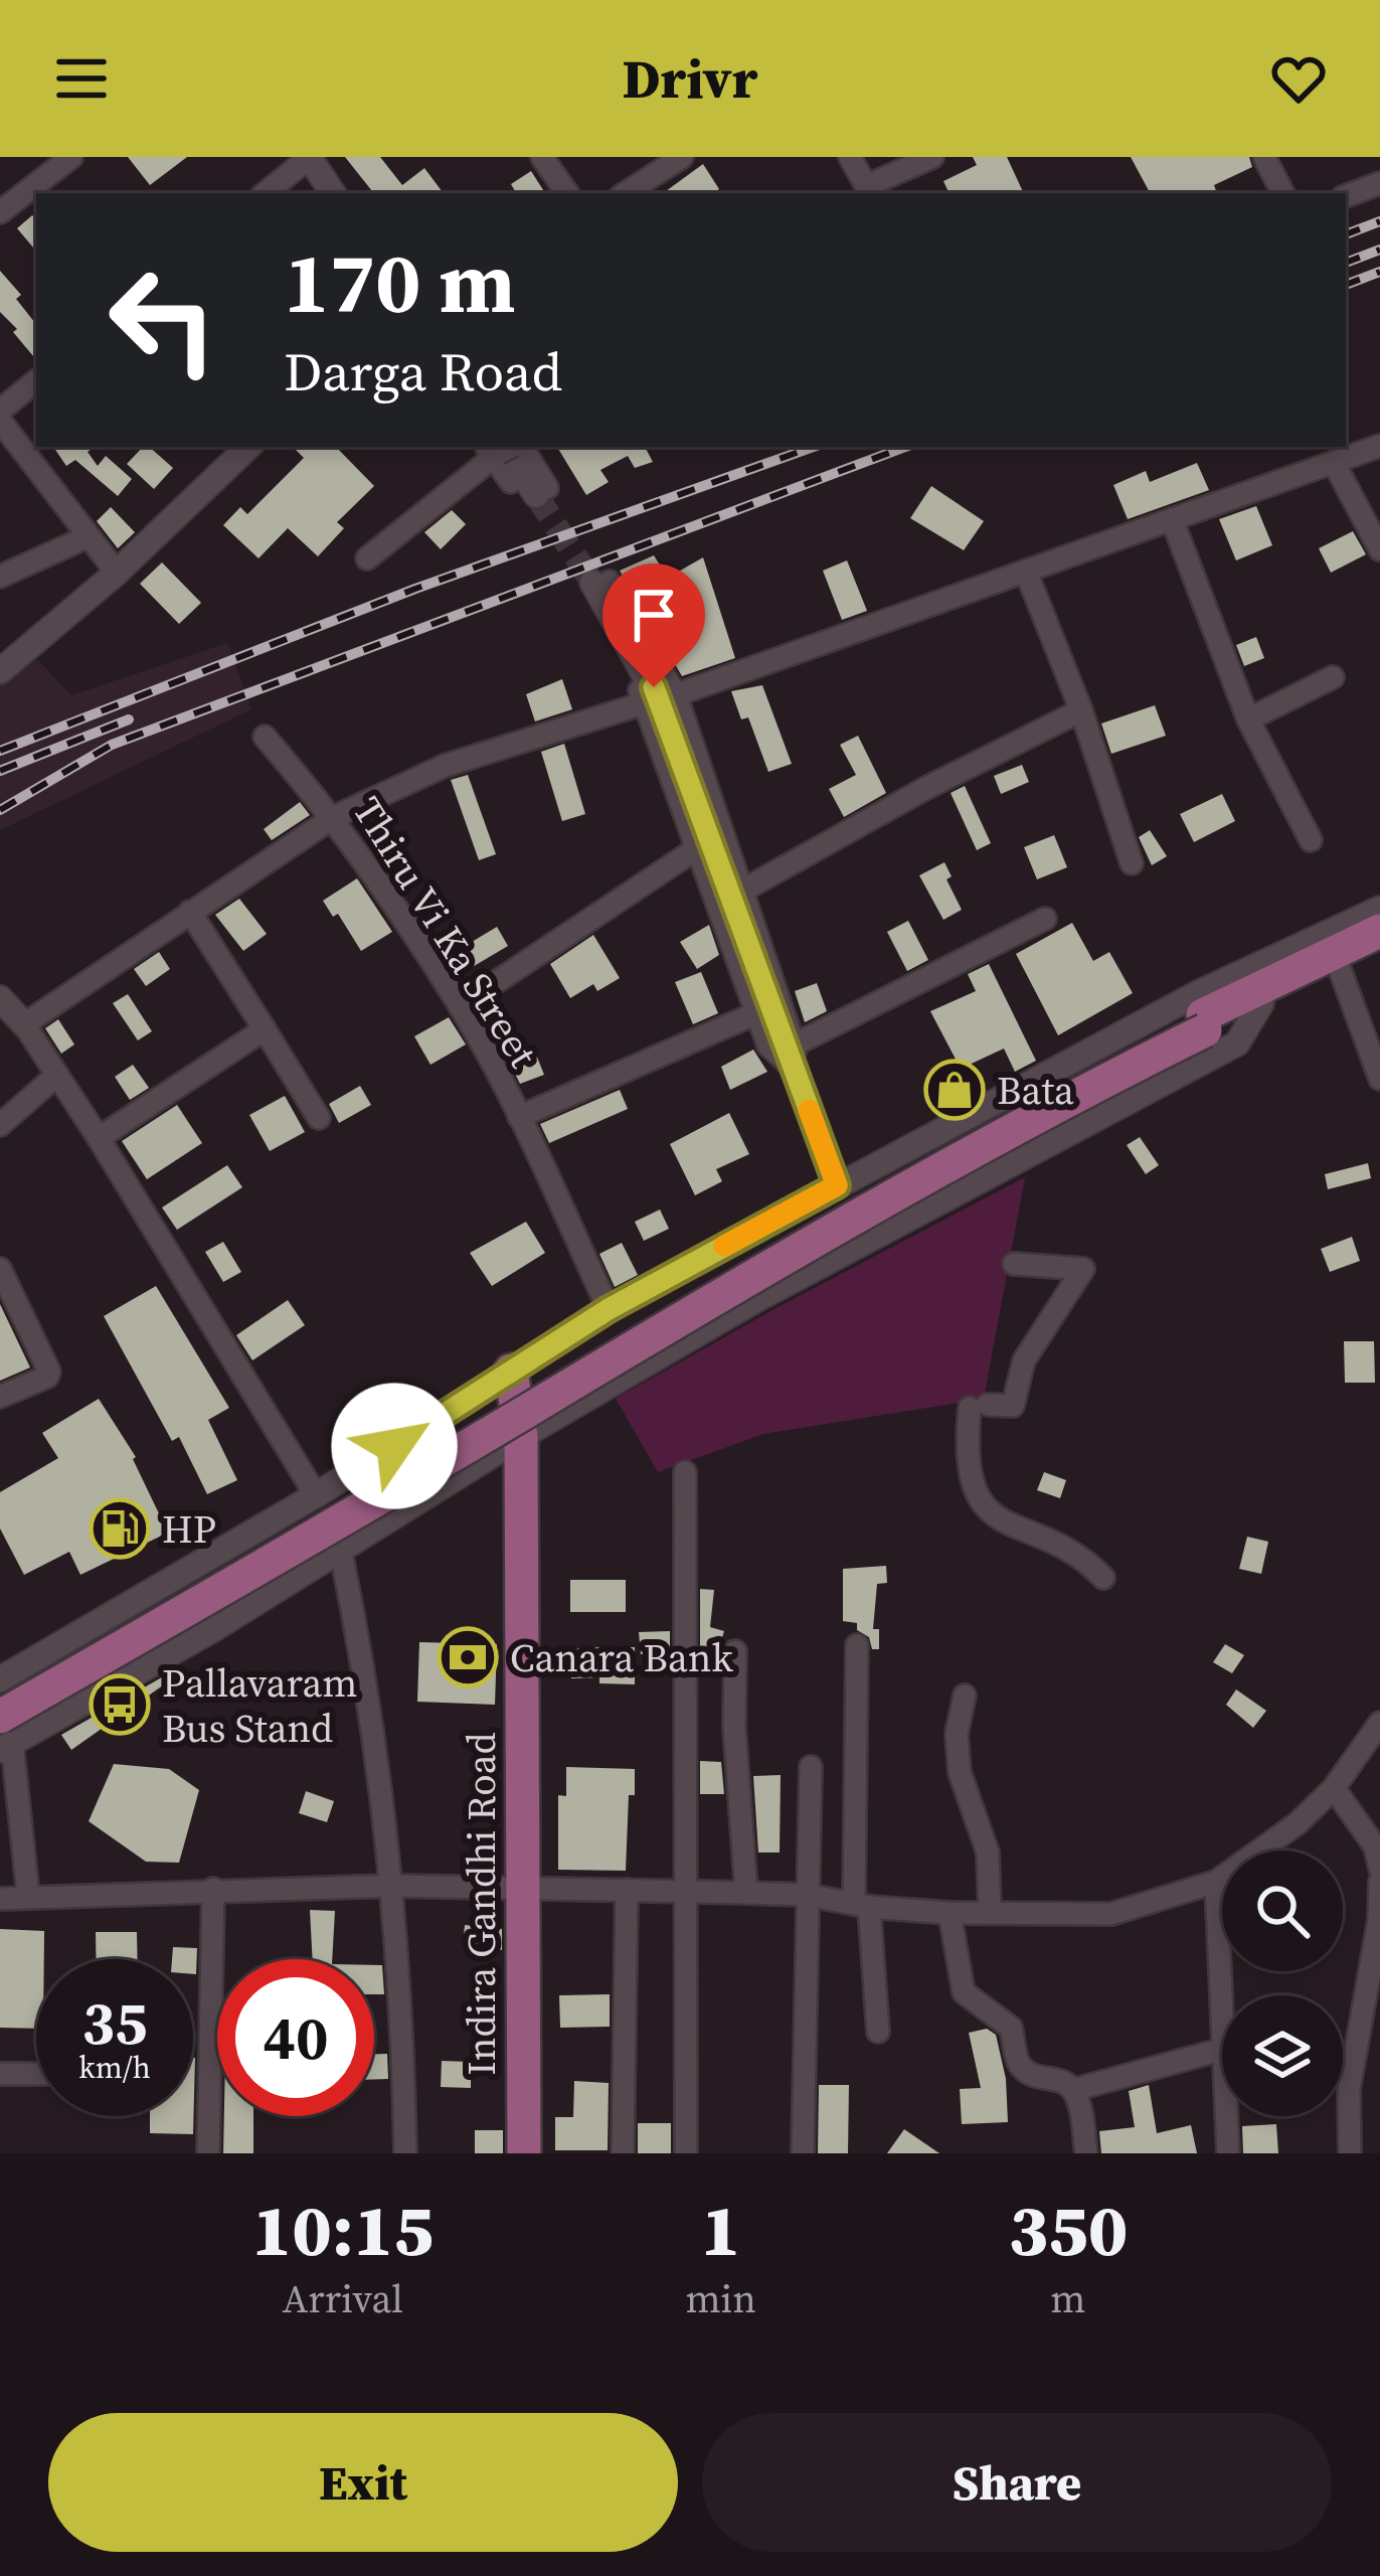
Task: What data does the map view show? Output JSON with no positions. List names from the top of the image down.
{
  "streets": {
    "main road": ["Indira Gandhi Road"],
    "street": ["Thiru Vi Ka Street"]
  },
  "places": {
    "shop": ["Bata"],
    "fuel station": ["HP"],
    "bank": ["Canara Bank"],
    "bus stop": ["Pallavaram Bus Stand"]
  },
  "page": {
    "header": "Drivr",
    "turn": ["170 m", "Darga Road"],
    "speed": "35 km/h",
    "limit": "40",
    "eta": [
      "10:15",
      "Arrival",
      "1",
      "min",
      "350",
      "m"
    ],
    "buttons": ["Exit", "Share"]
  }
}
